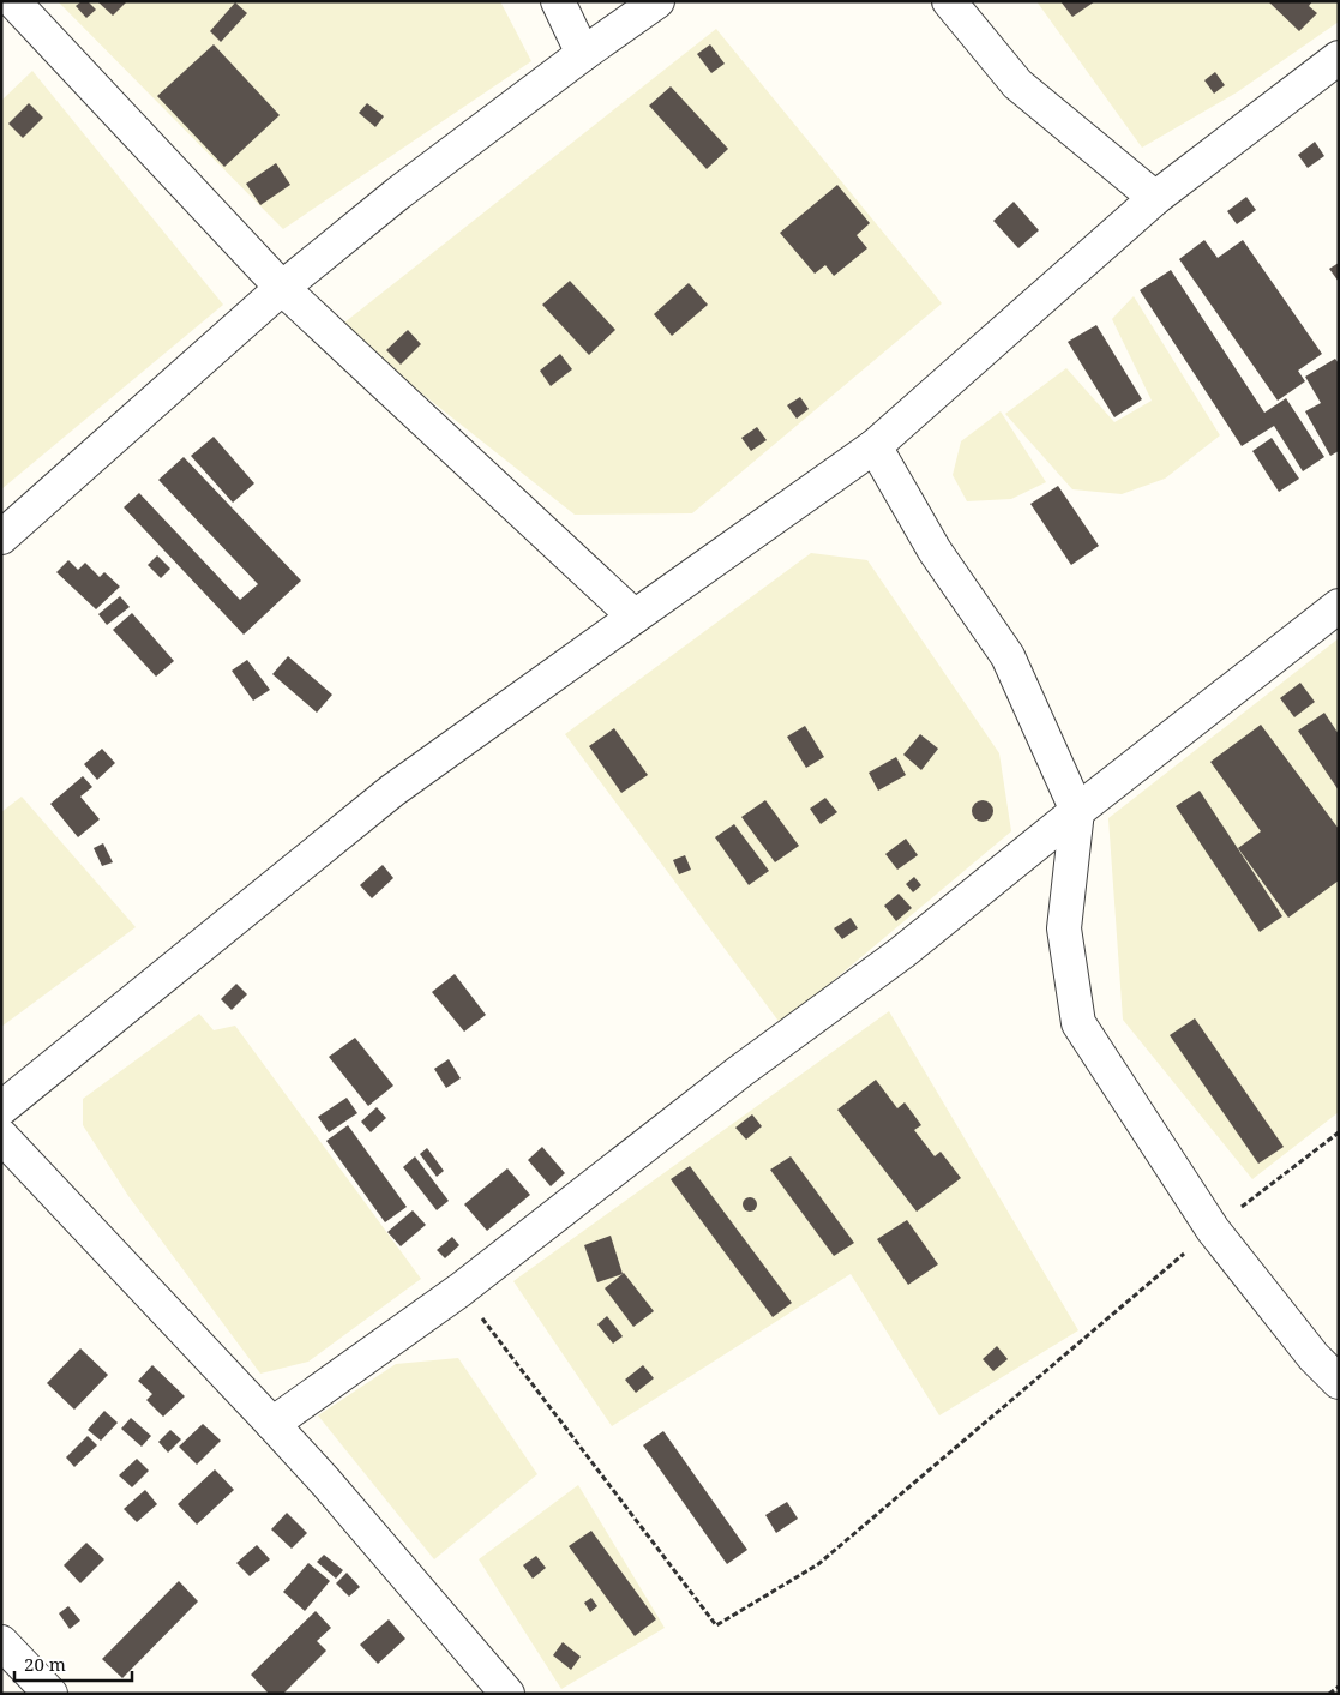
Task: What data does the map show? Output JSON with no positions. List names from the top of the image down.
{
  "scale_bar": "20 m"
}
